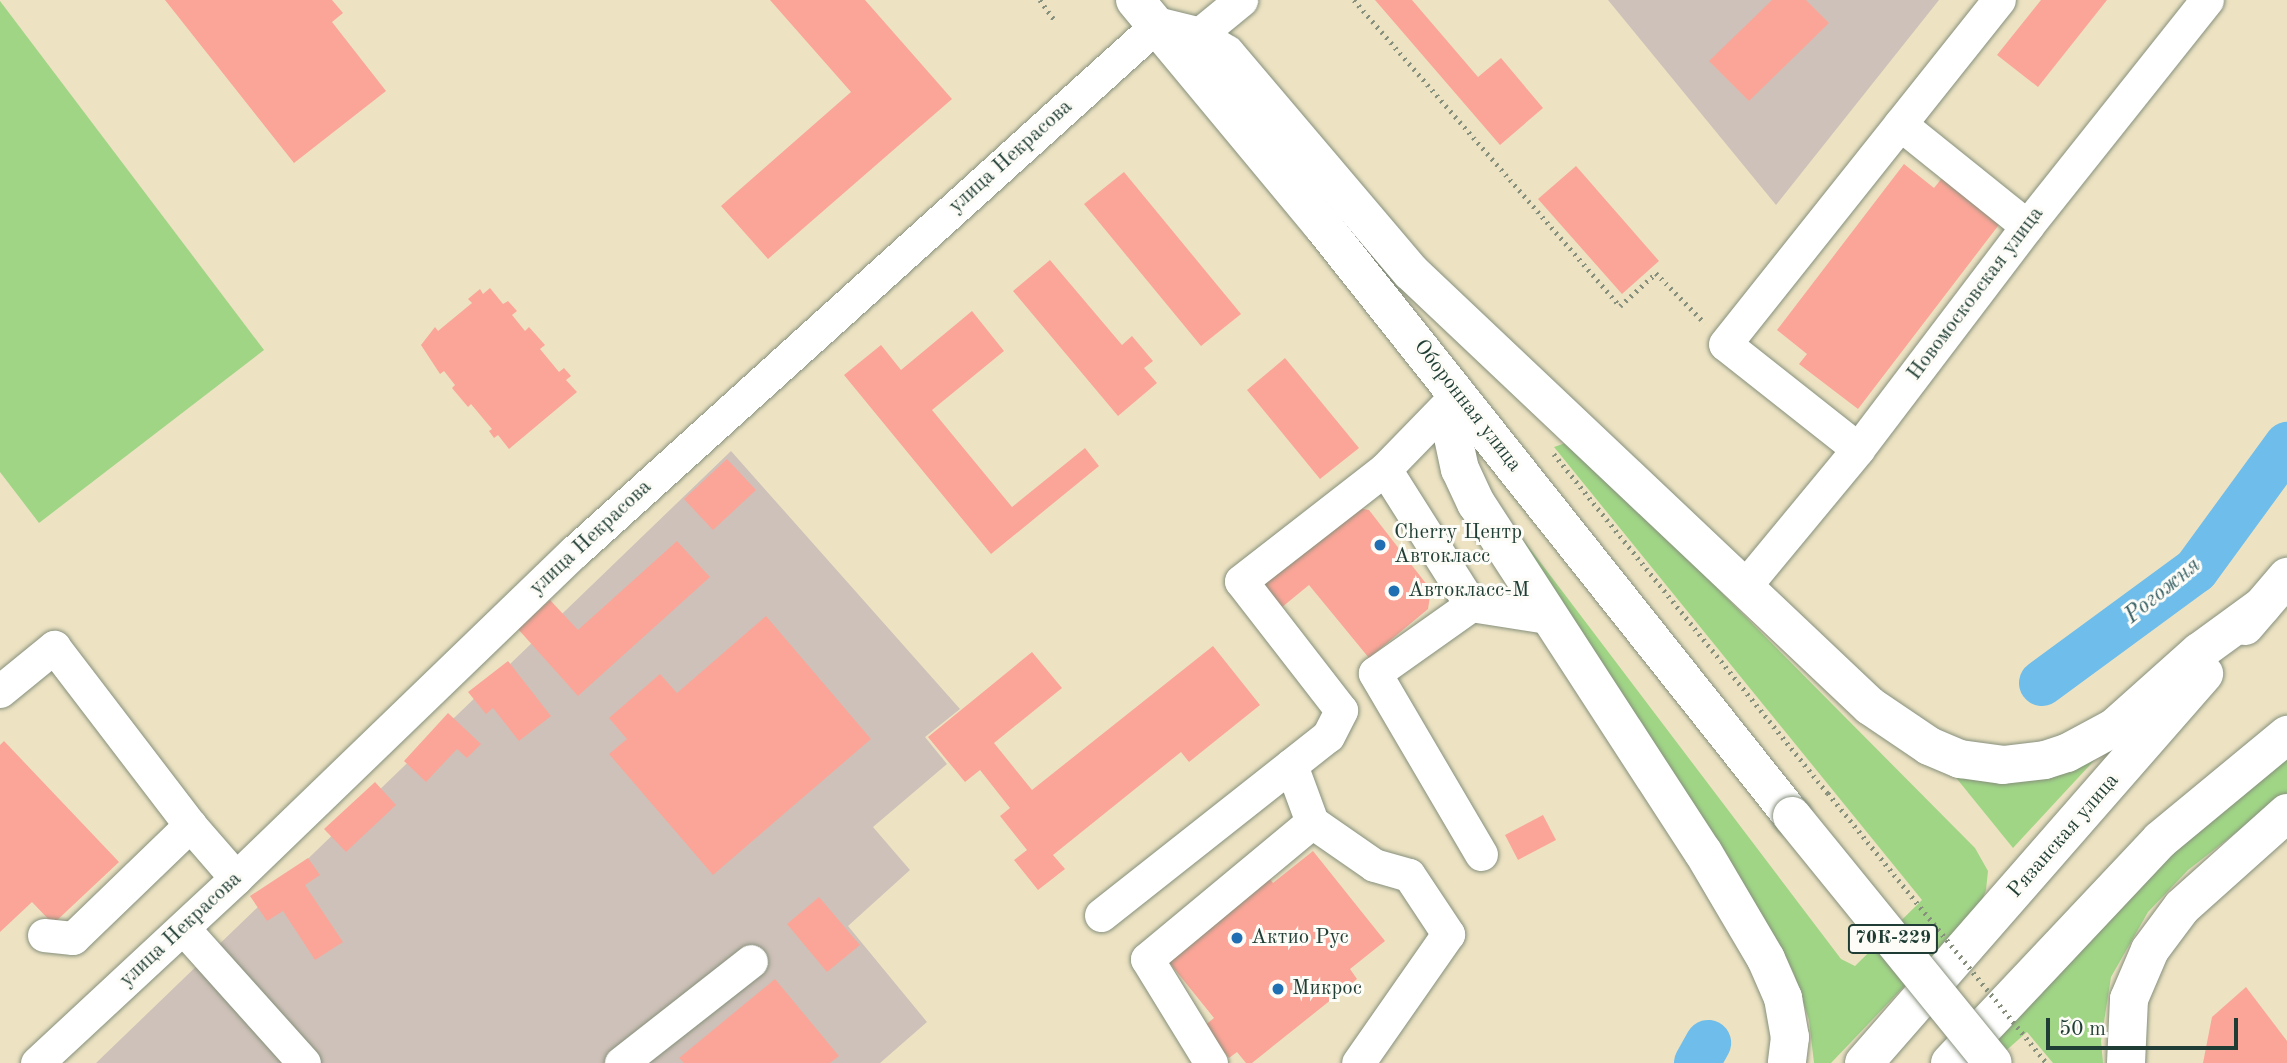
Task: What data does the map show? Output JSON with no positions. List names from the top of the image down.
{
  "streets": {
    "main road": ["Оборонная улица", "Рязанская улица", "70К-229"],
    "street": ["улица Некрасова", "Новомосковская улица"]
  },
  "crossings": [
    ["улица Некрасова", "Оборонная улица"]
  ],
  "water": ["Рогожня"],
  "places": [
    "Cherry Центр Автокласс",
    "Автокласс-М",
    "Актио Рус",
    "Микрос"
  ],
  "scale_bar": "50 m"
}
